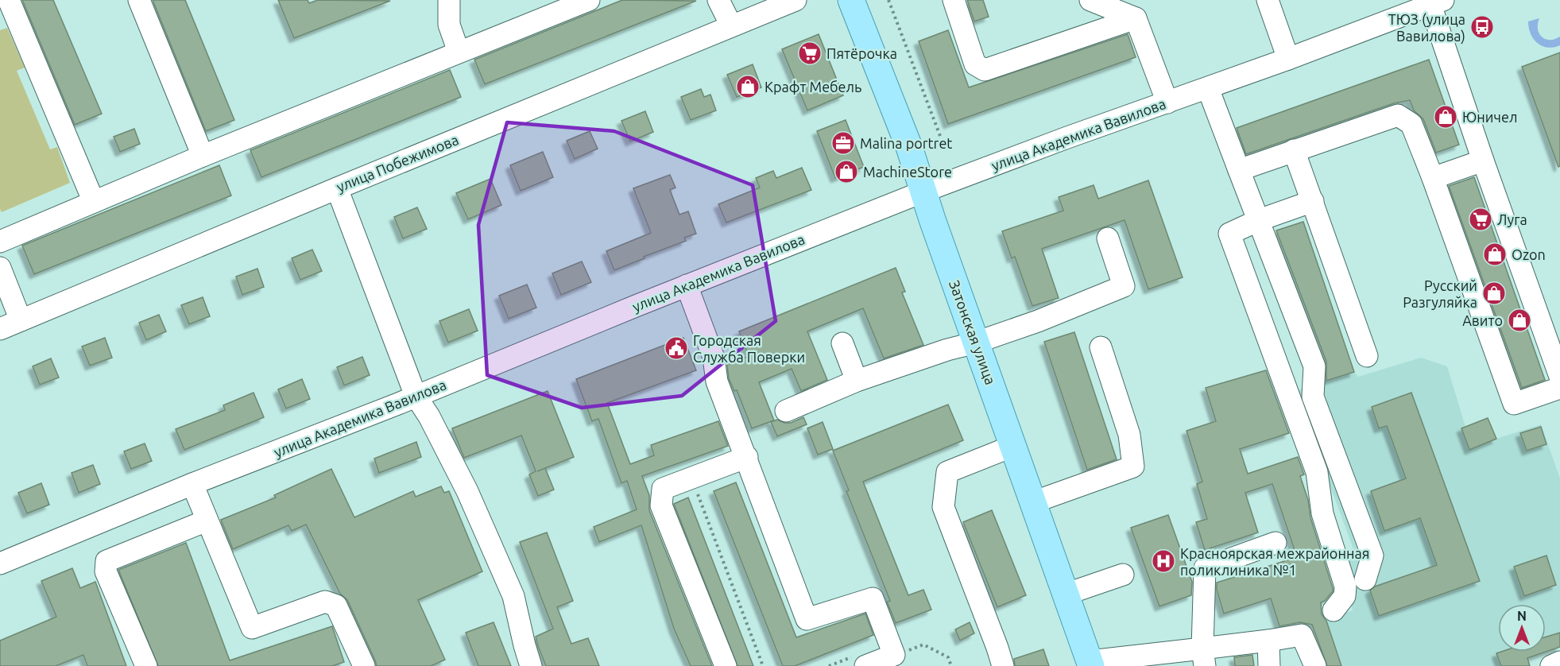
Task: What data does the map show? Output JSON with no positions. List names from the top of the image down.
{
  "streets": {
    "main road": ["Затонская улица"],
    "street": ["улица Академика Вавилова", "улица Побежимова"]
  },
  "crossings": [
    ["улица Академика Вавилова", "Затонская улица"]
  ],
  "places": {
    "bus stop": ["ТЮЗ (улица Вавилова)"],
    "supermarket": ["Пятёрочка", "Луга"],
    "shop": [
      "Крафт Мебель",
      "Юничел",
      "MachineStore",
      "Ozon",
      "Русский Разгуляйка",
      "Авито"
    ],
    "office": ["Malina portret"],
    "public building": ["Городская Служба Поверки"],
    "hospital": ["Красноярская межрайонная поликлиника №1"]
  },
  "north": "top"
}
